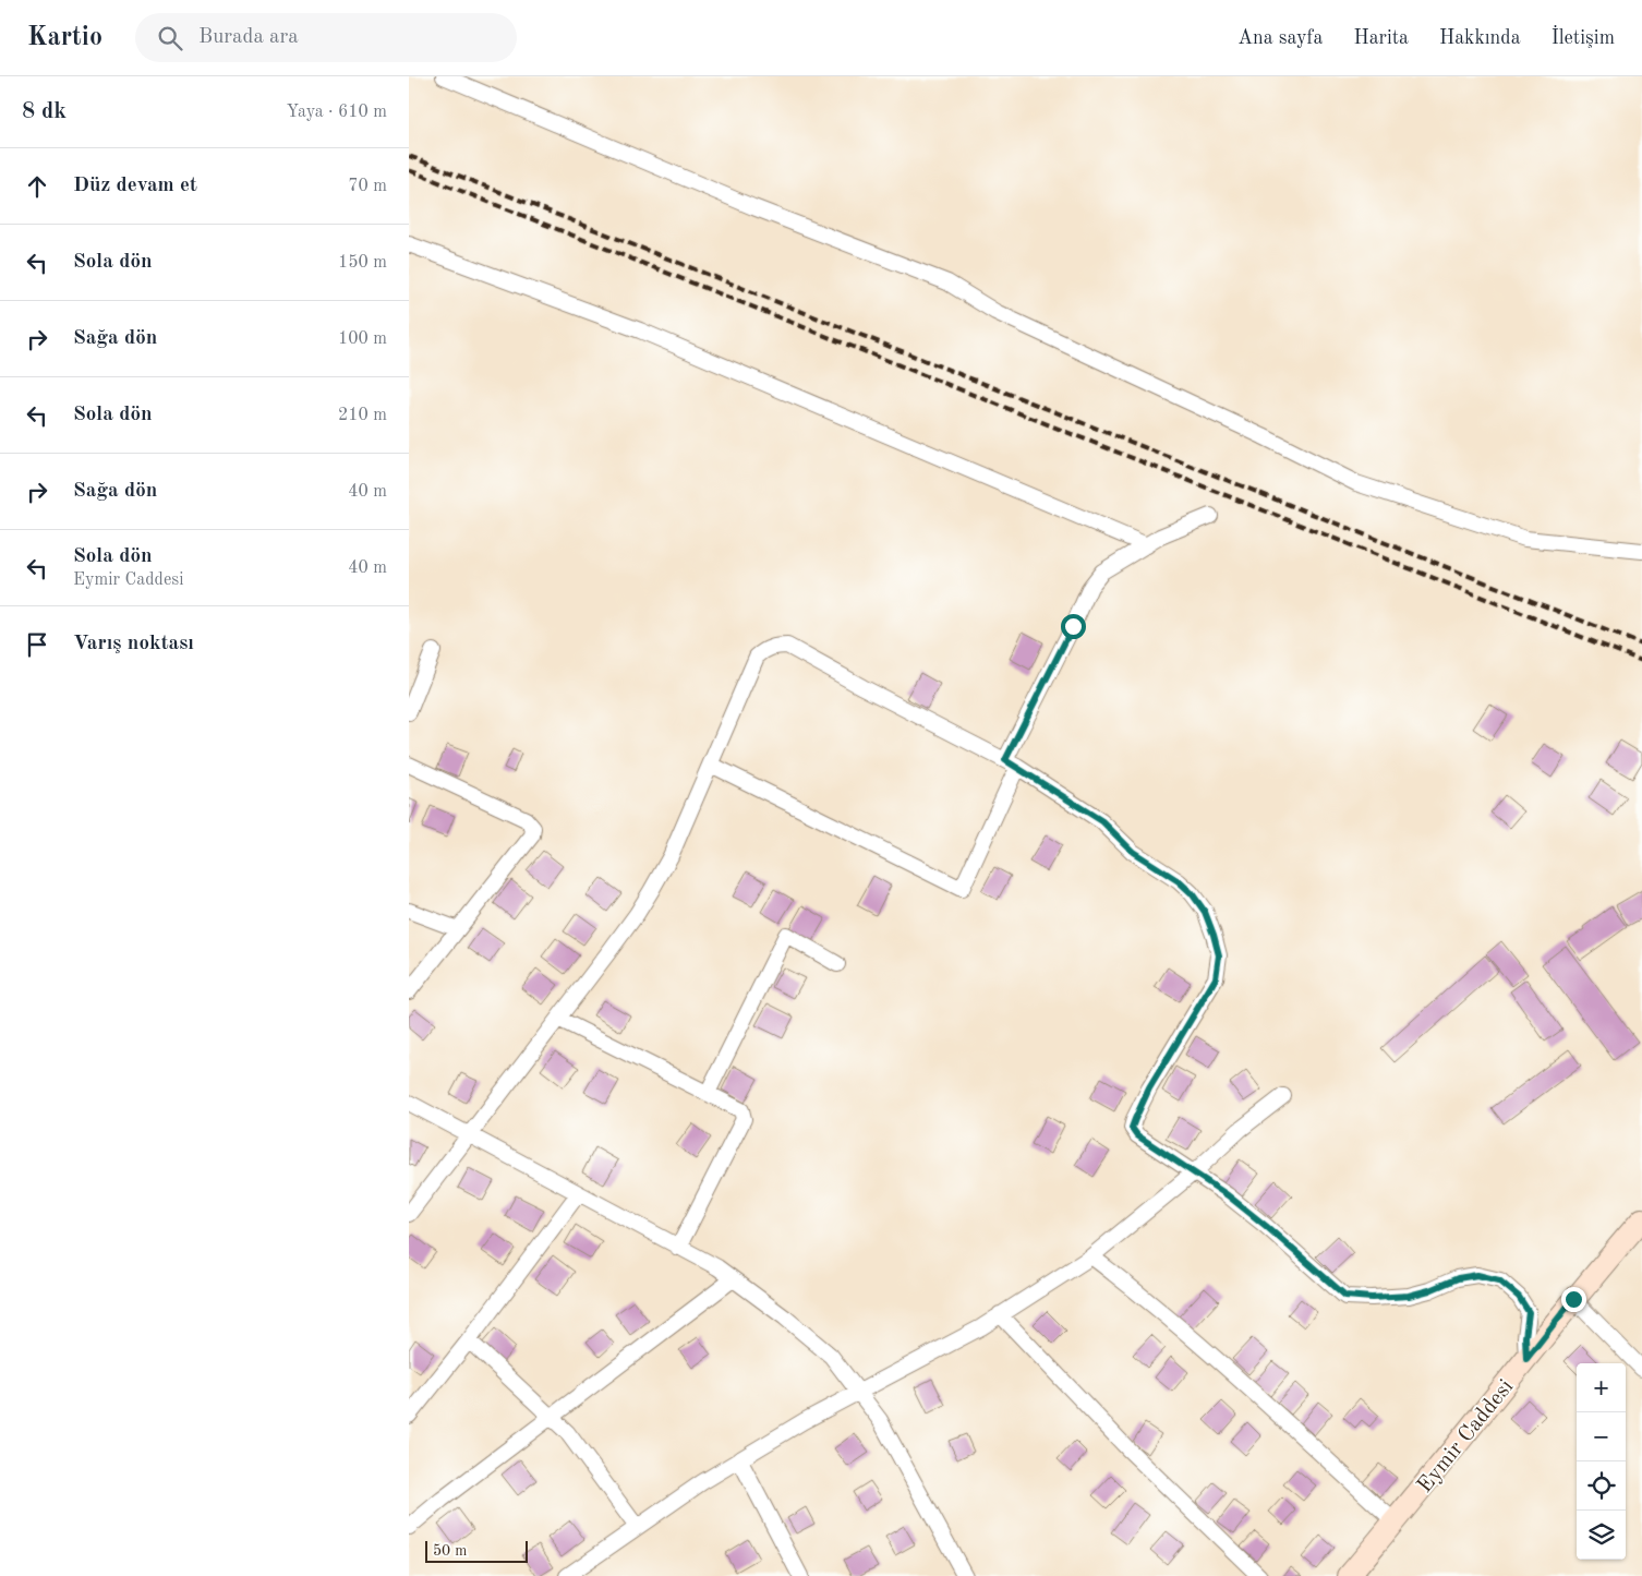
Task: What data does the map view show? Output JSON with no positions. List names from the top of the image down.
{
  "streets": {
    "main road": ["Eymir Caddesi"]
  },
  "scale_bar": "50 m",
  "page": {
    "header": "Kartio",
    "search": "Burada ara",
    "nav": [
      "Ana sayfa",
      "Harita",
      "Hakkında",
      "İletişim"
    ],
    "heading": ["8 dk", "Yaya · 610 m"],
    "list": [
      ["Düz devam et", "70 m"],
      ["Sola dön", "150 m"],
      ["Sağa dön", "100 m"],
      ["Sola dön", "210 m"],
      ["Sağa dön", "40 m"],
      ["Sola dön", "Eymir Caddesi", "40 m"],
      "Varış noktası"
    ],
    "map_buttons": ["+", "−"],
    "scale": "50 m"
  }
}
